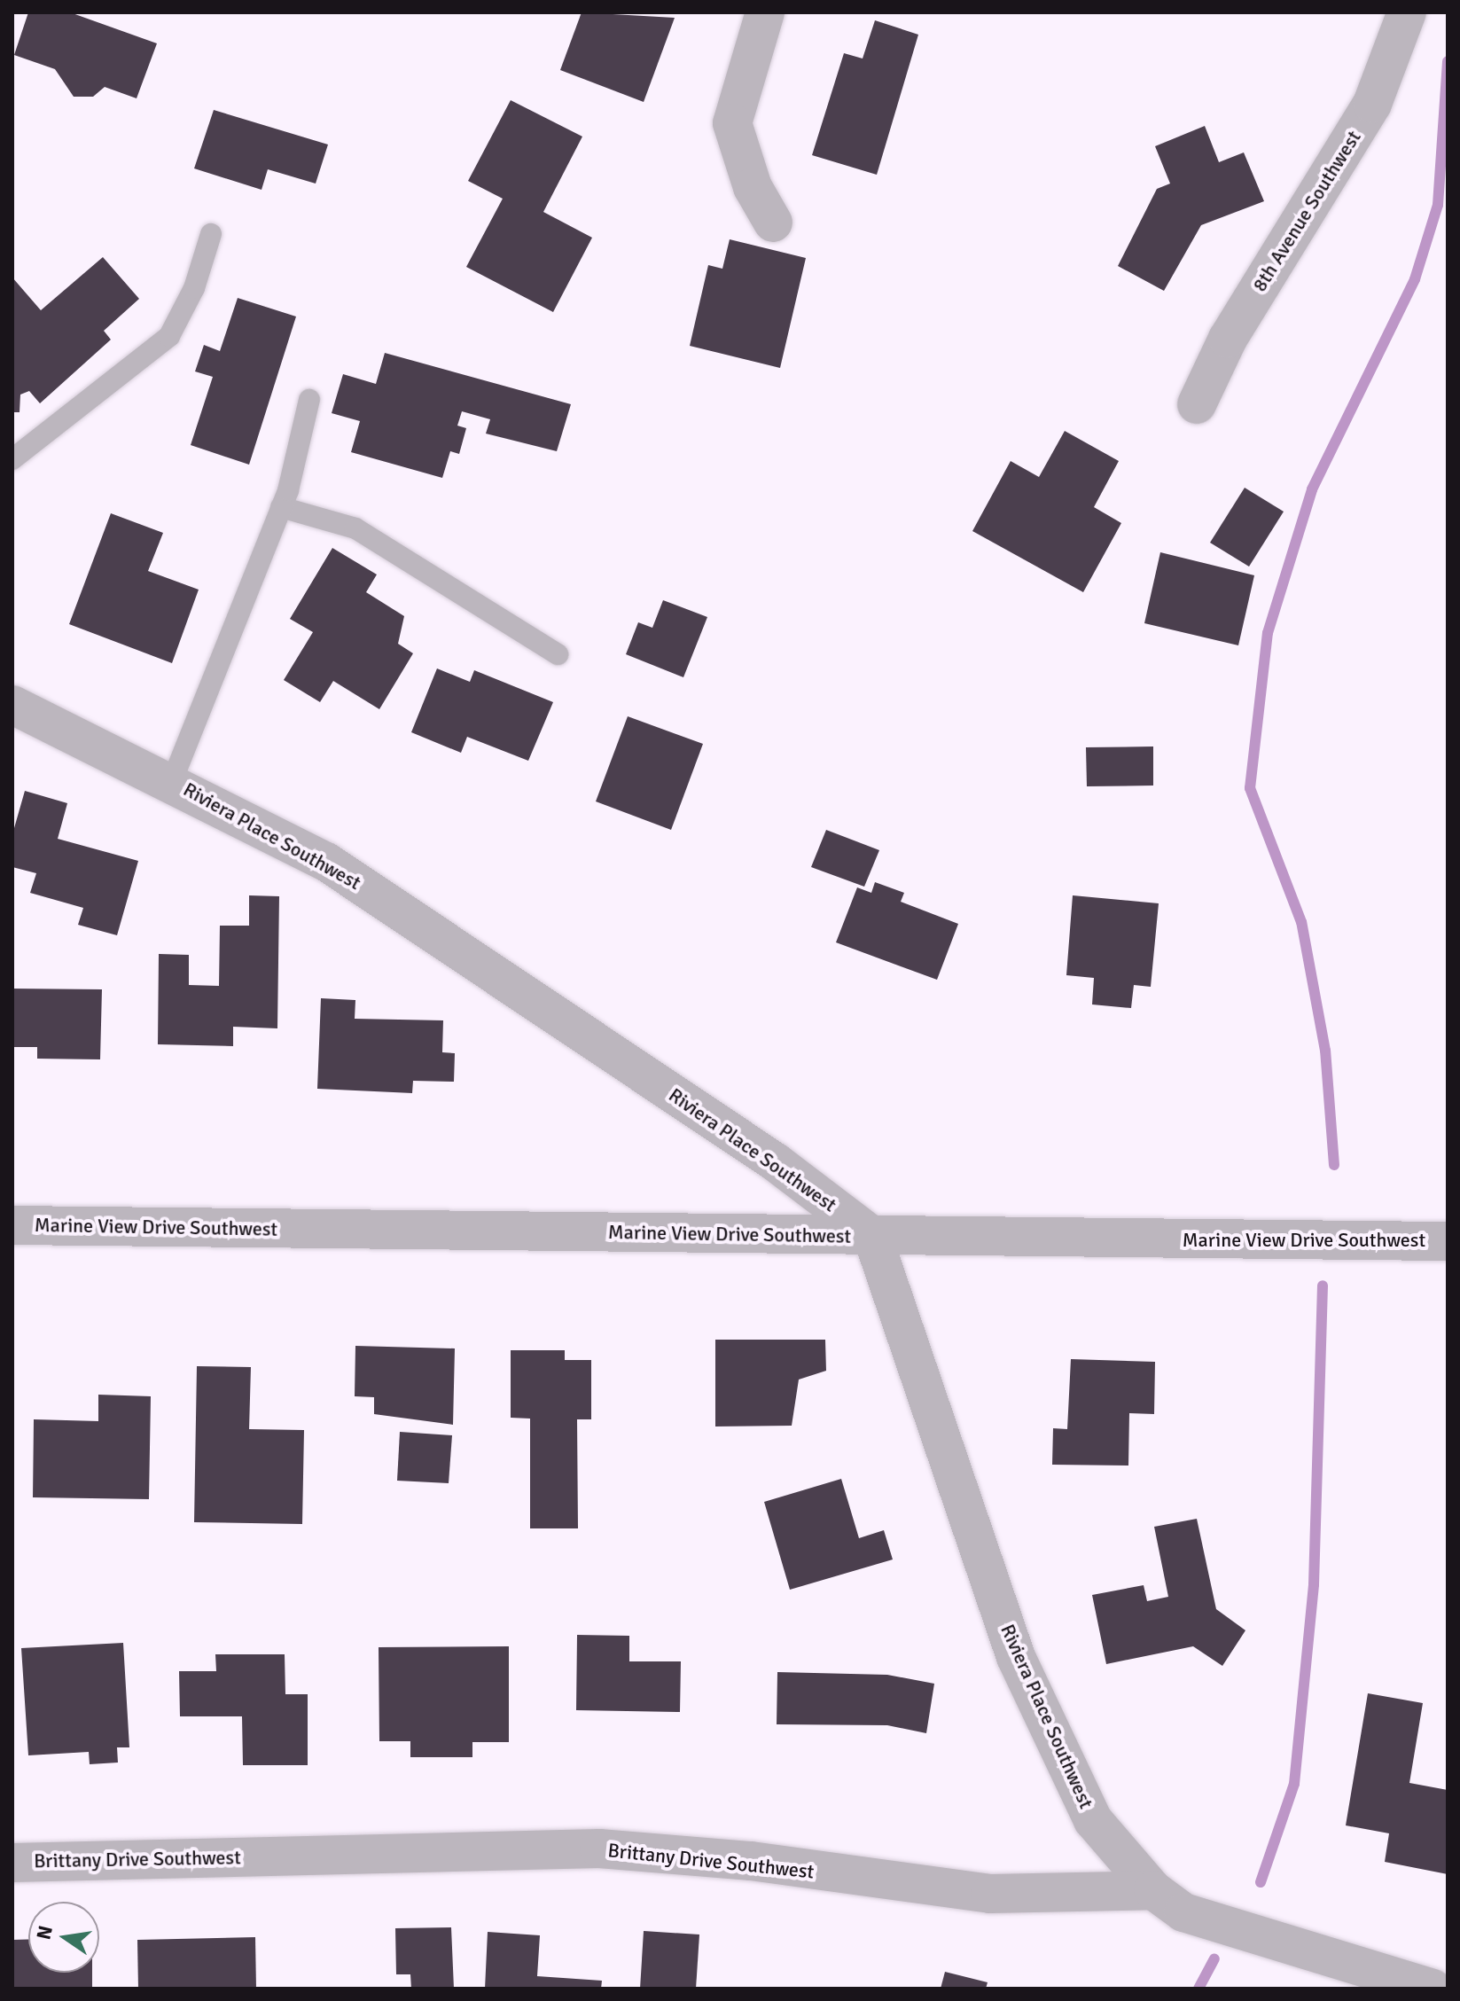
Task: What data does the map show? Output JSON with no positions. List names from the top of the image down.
{
  "streets": {
    "street": [
      "8th Avenue Southwest",
      "Riviera Place Southwest",
      "Marine View Drive Southwest",
      "Brittany Drive Southwest"
    ]
  },
  "crossings": [
    ["Riviera Place Southwest", "Marine View Drive Southwest"],
    ["Riviera Place Southwest", "Brittany Drive Southwest"]
  ],
  "north": "left"
}
